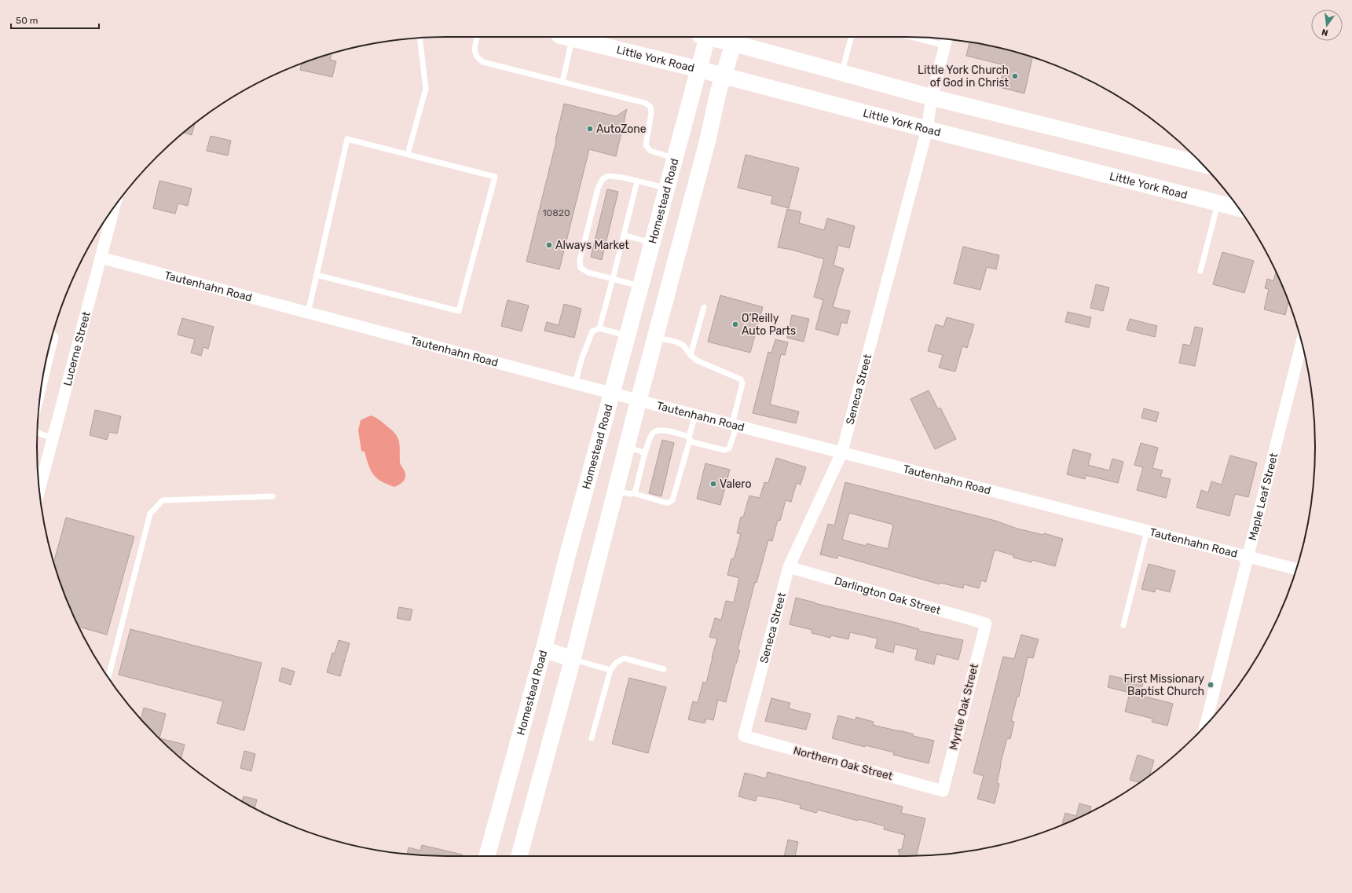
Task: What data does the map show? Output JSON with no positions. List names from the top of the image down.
{
  "streets": {
    "main road": ["Little York Road", "Homestead Road"],
    "street": [
      "Tautenhahn Road",
      "Lucerne Street",
      "Seneca Street",
      "Maple Leaf Street",
      "Darlington Oak Street",
      "Myrtle Oak Street",
      "Northern Oak Street"
    ]
  },
  "crossings": [
    ["Little York Road", "Homestead Road"],
    ["Little York Road", "Seneca Street"],
    ["Homestead Road", "Tautenhahn Road"],
    ["Tautenhahn Road", "Lucerne Street"],
    ["Tautenhahn Road", "Seneca Street"],
    ["Tautenhahn Road", "Maple Leaf Street"],
    ["Seneca Street", "Darlington Oak Street"],
    ["Seneca Street", "Northern Oak Street"],
    ["Darlington Oak Street", "Myrtle Oak Street"],
    ["Myrtle Oak Street", "Northern Oak Street"]
  ],
  "places": [
    "Little York Church of God in Christ",
    "AutoZone",
    "Always Market",
    "O'Reilly Auto Parts",
    "Valero",
    "First Missionary Baptist Church"
  ],
  "house_numbers": ["10820"],
  "scale_bar": "50 m",
  "north": "bottom"
}
